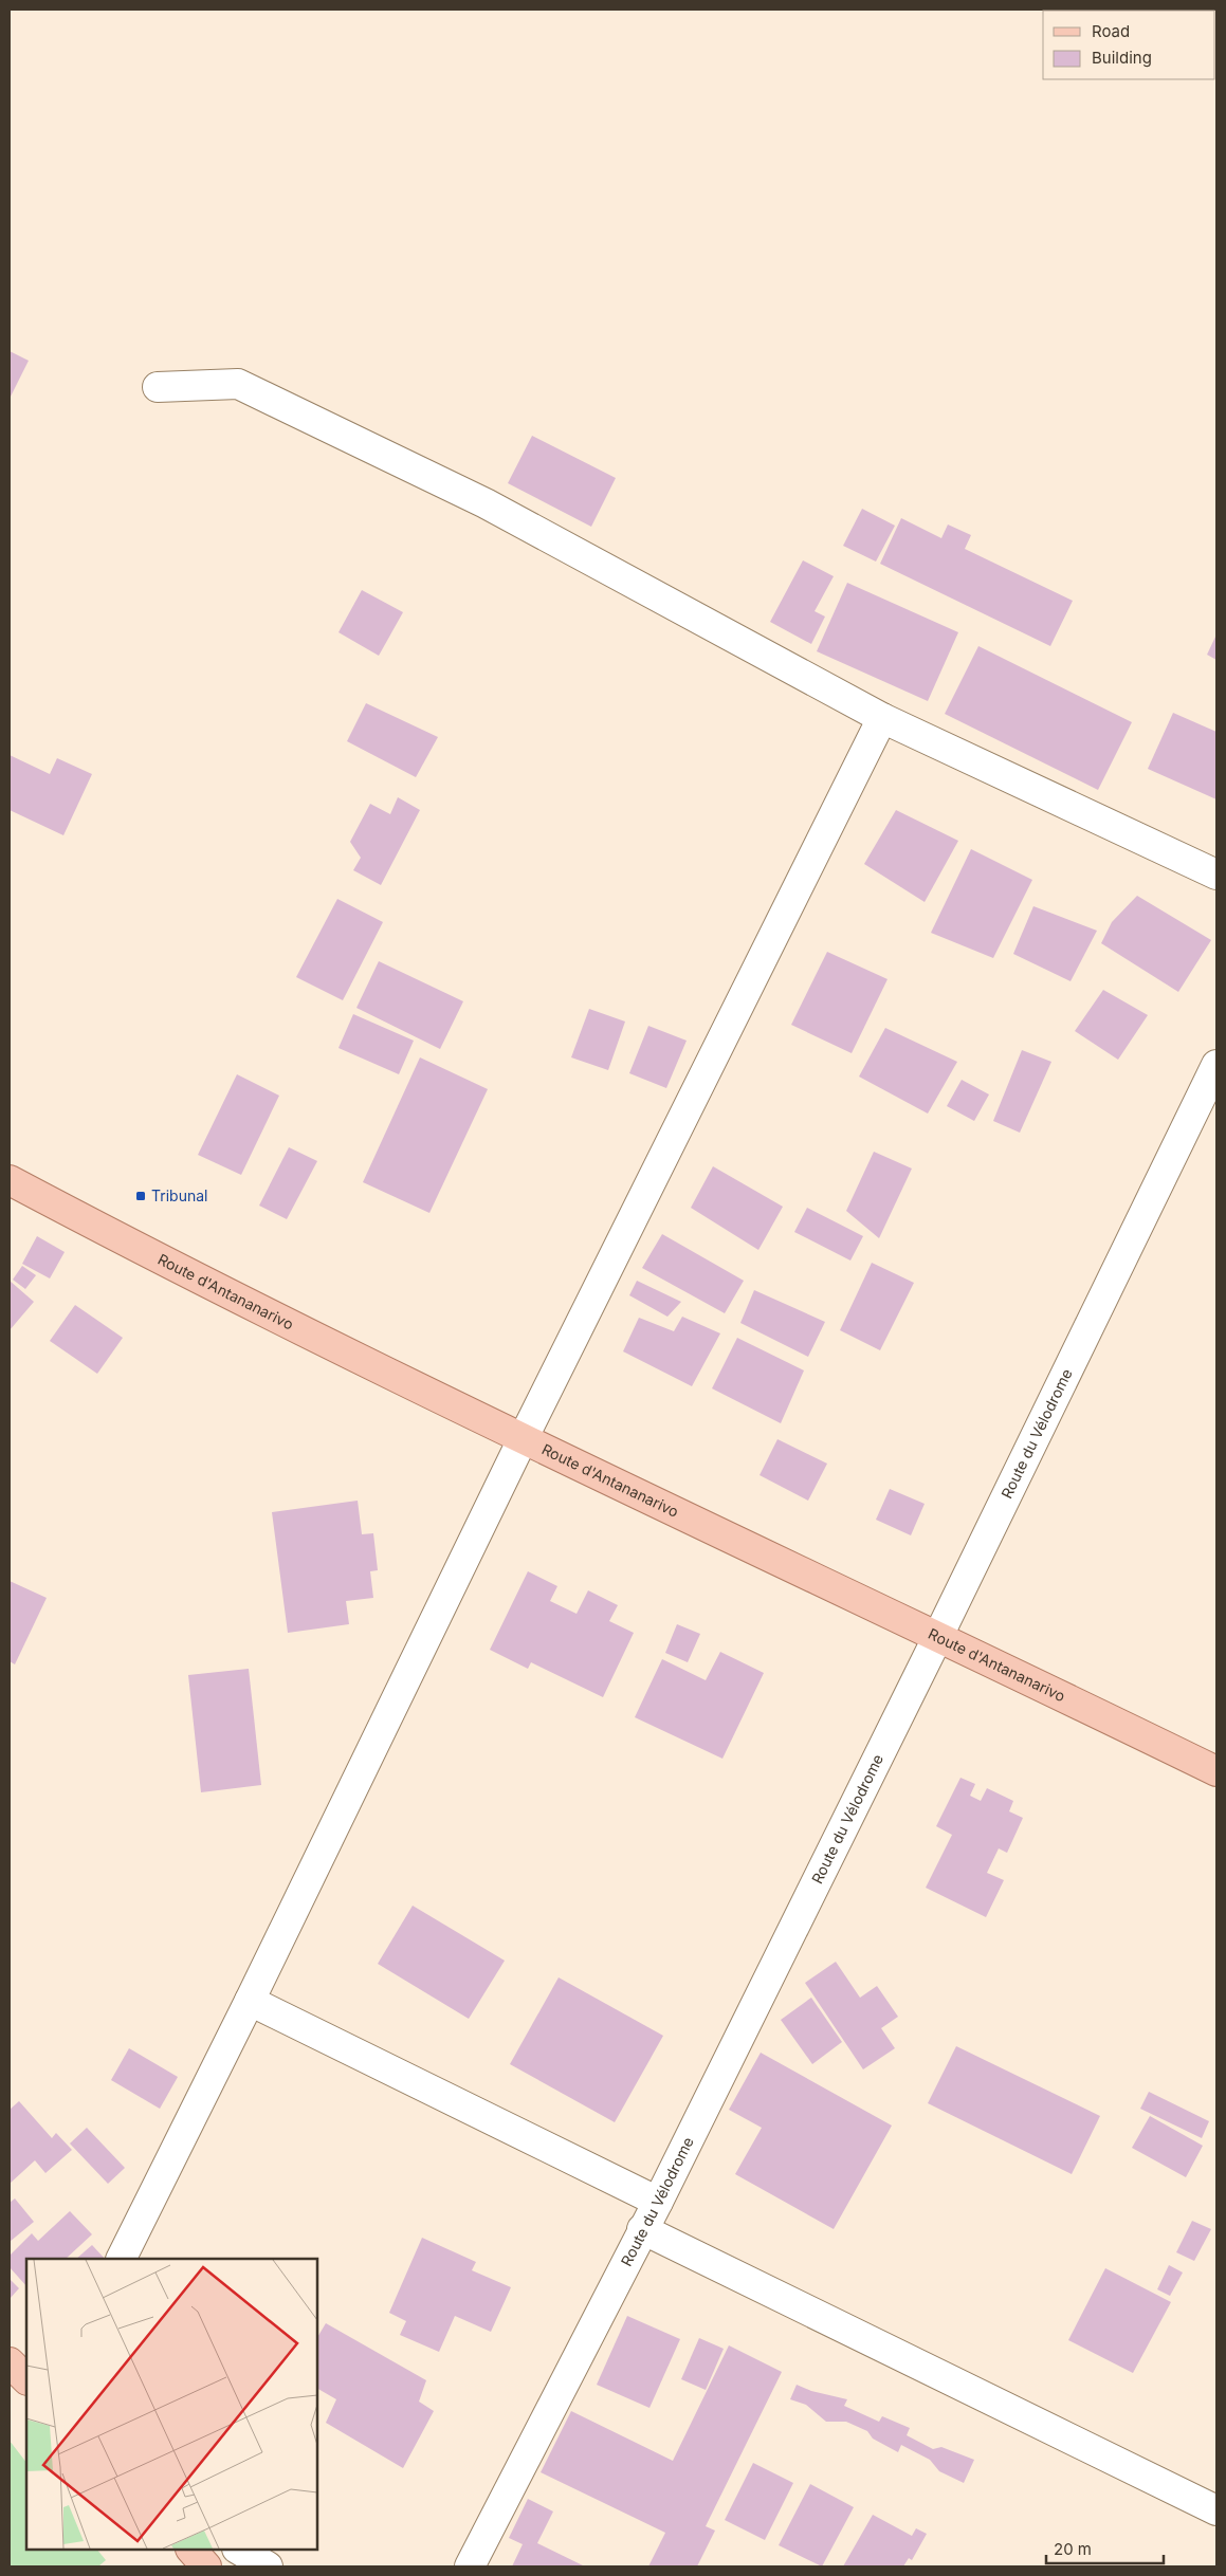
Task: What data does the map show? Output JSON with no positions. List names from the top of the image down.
{
  "streets": {
    "main road": ["Route d'Antananarivo"],
    "street": ["Route du Vélodrome"]
  },
  "crossings": [
    ["Route d'Antananarivo", "Route du Vélodrome"]
  ],
  "places": {
    "transit": ["Tribunal"]
  },
  "legend": ["Road", "Building"],
  "scale_bar": "20 m"
}
